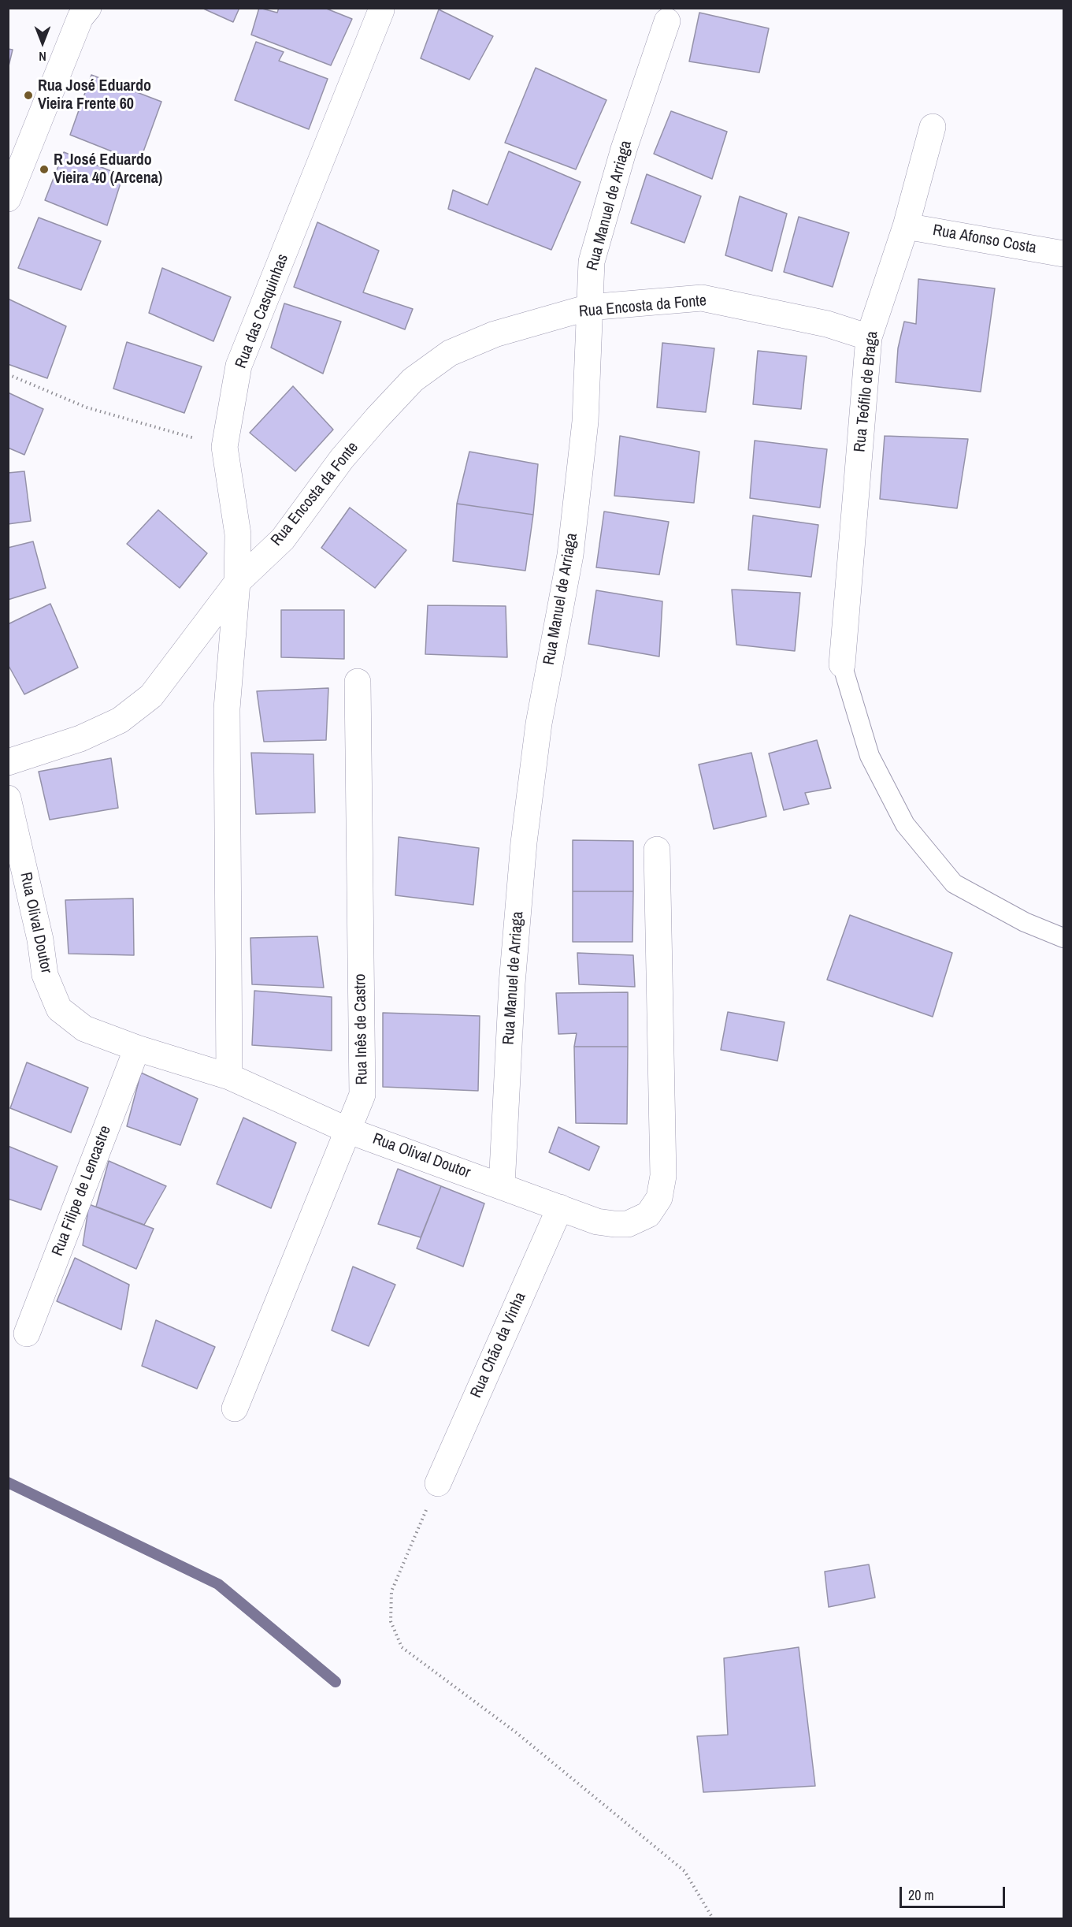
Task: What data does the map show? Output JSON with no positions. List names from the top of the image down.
{
  "streets": {
    "street": [
      "Rua Manuel de Arriaga",
      "Rua Afonso Costa",
      "Rua Encosta da Fonte",
      "Rua das Casquinhas",
      "Rua Teófilo de Braga",
      "Rua Olival Doutor",
      "Rua Inês de Castro",
      "Rua Filipe de Lencastre",
      "Rua Chão da Vinha"
    ]
  },
  "crossings": [
    ["Rua Manuel de Arriaga", "Rua Encosta da Fonte"],
    ["Rua Manuel de Arriaga", "Rua Olival Doutor"],
    ["Rua Afonso Costa", "Rua Teófilo de Braga"],
    ["Rua Encosta da Fonte", "Rua das Casquinhas"],
    ["Rua Encosta da Fonte", "Rua Teófilo de Braga"],
    ["Rua das Casquinhas", "Rua Olival Doutor"],
    ["Rua Olival Doutor", "Rua Inês de Castro"],
    ["Rua Olival Doutor", "Rua Filipe de Lencastre"],
    ["Rua Olival Doutor", "Rua Chão da Vinha"]
  ],
  "places": ["Rua José Eduardo Vieira Frente 60", "R José Eduardo Vieira 40 (Arcena)"],
  "scale_bar": "20 m",
  "north": "bottom"
}
